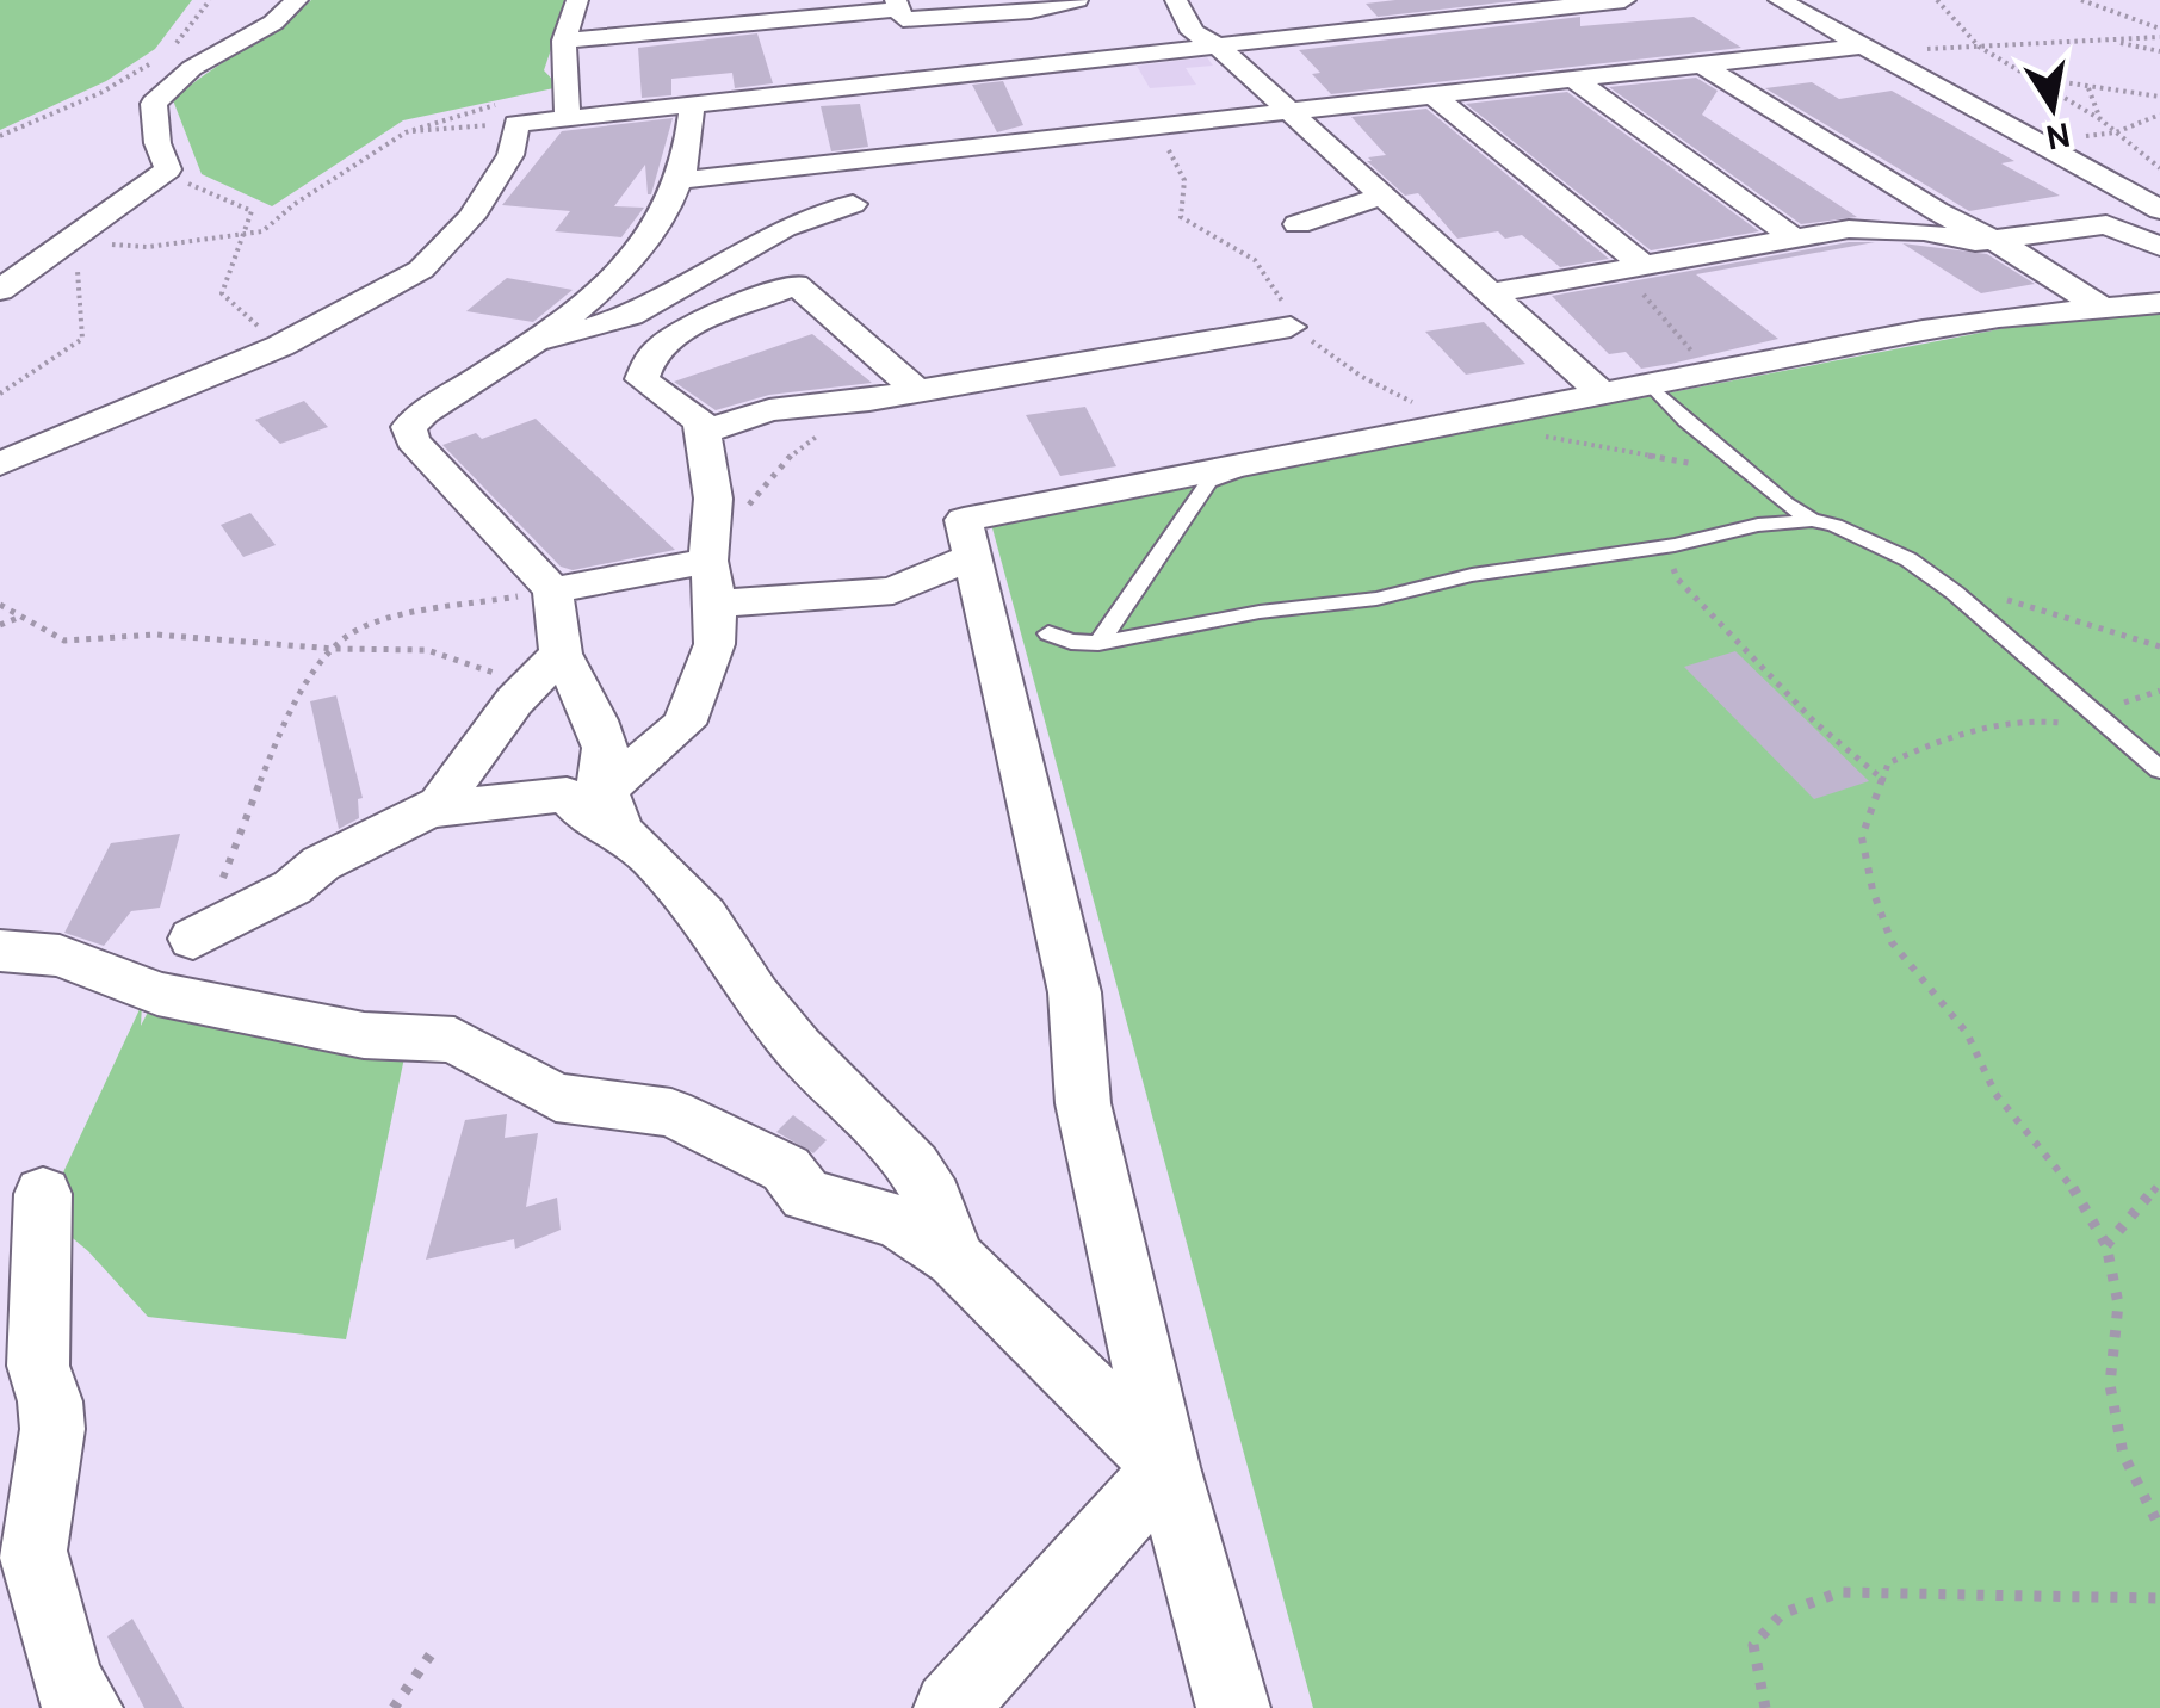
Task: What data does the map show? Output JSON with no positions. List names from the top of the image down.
{
  "north": "bottom"
}
